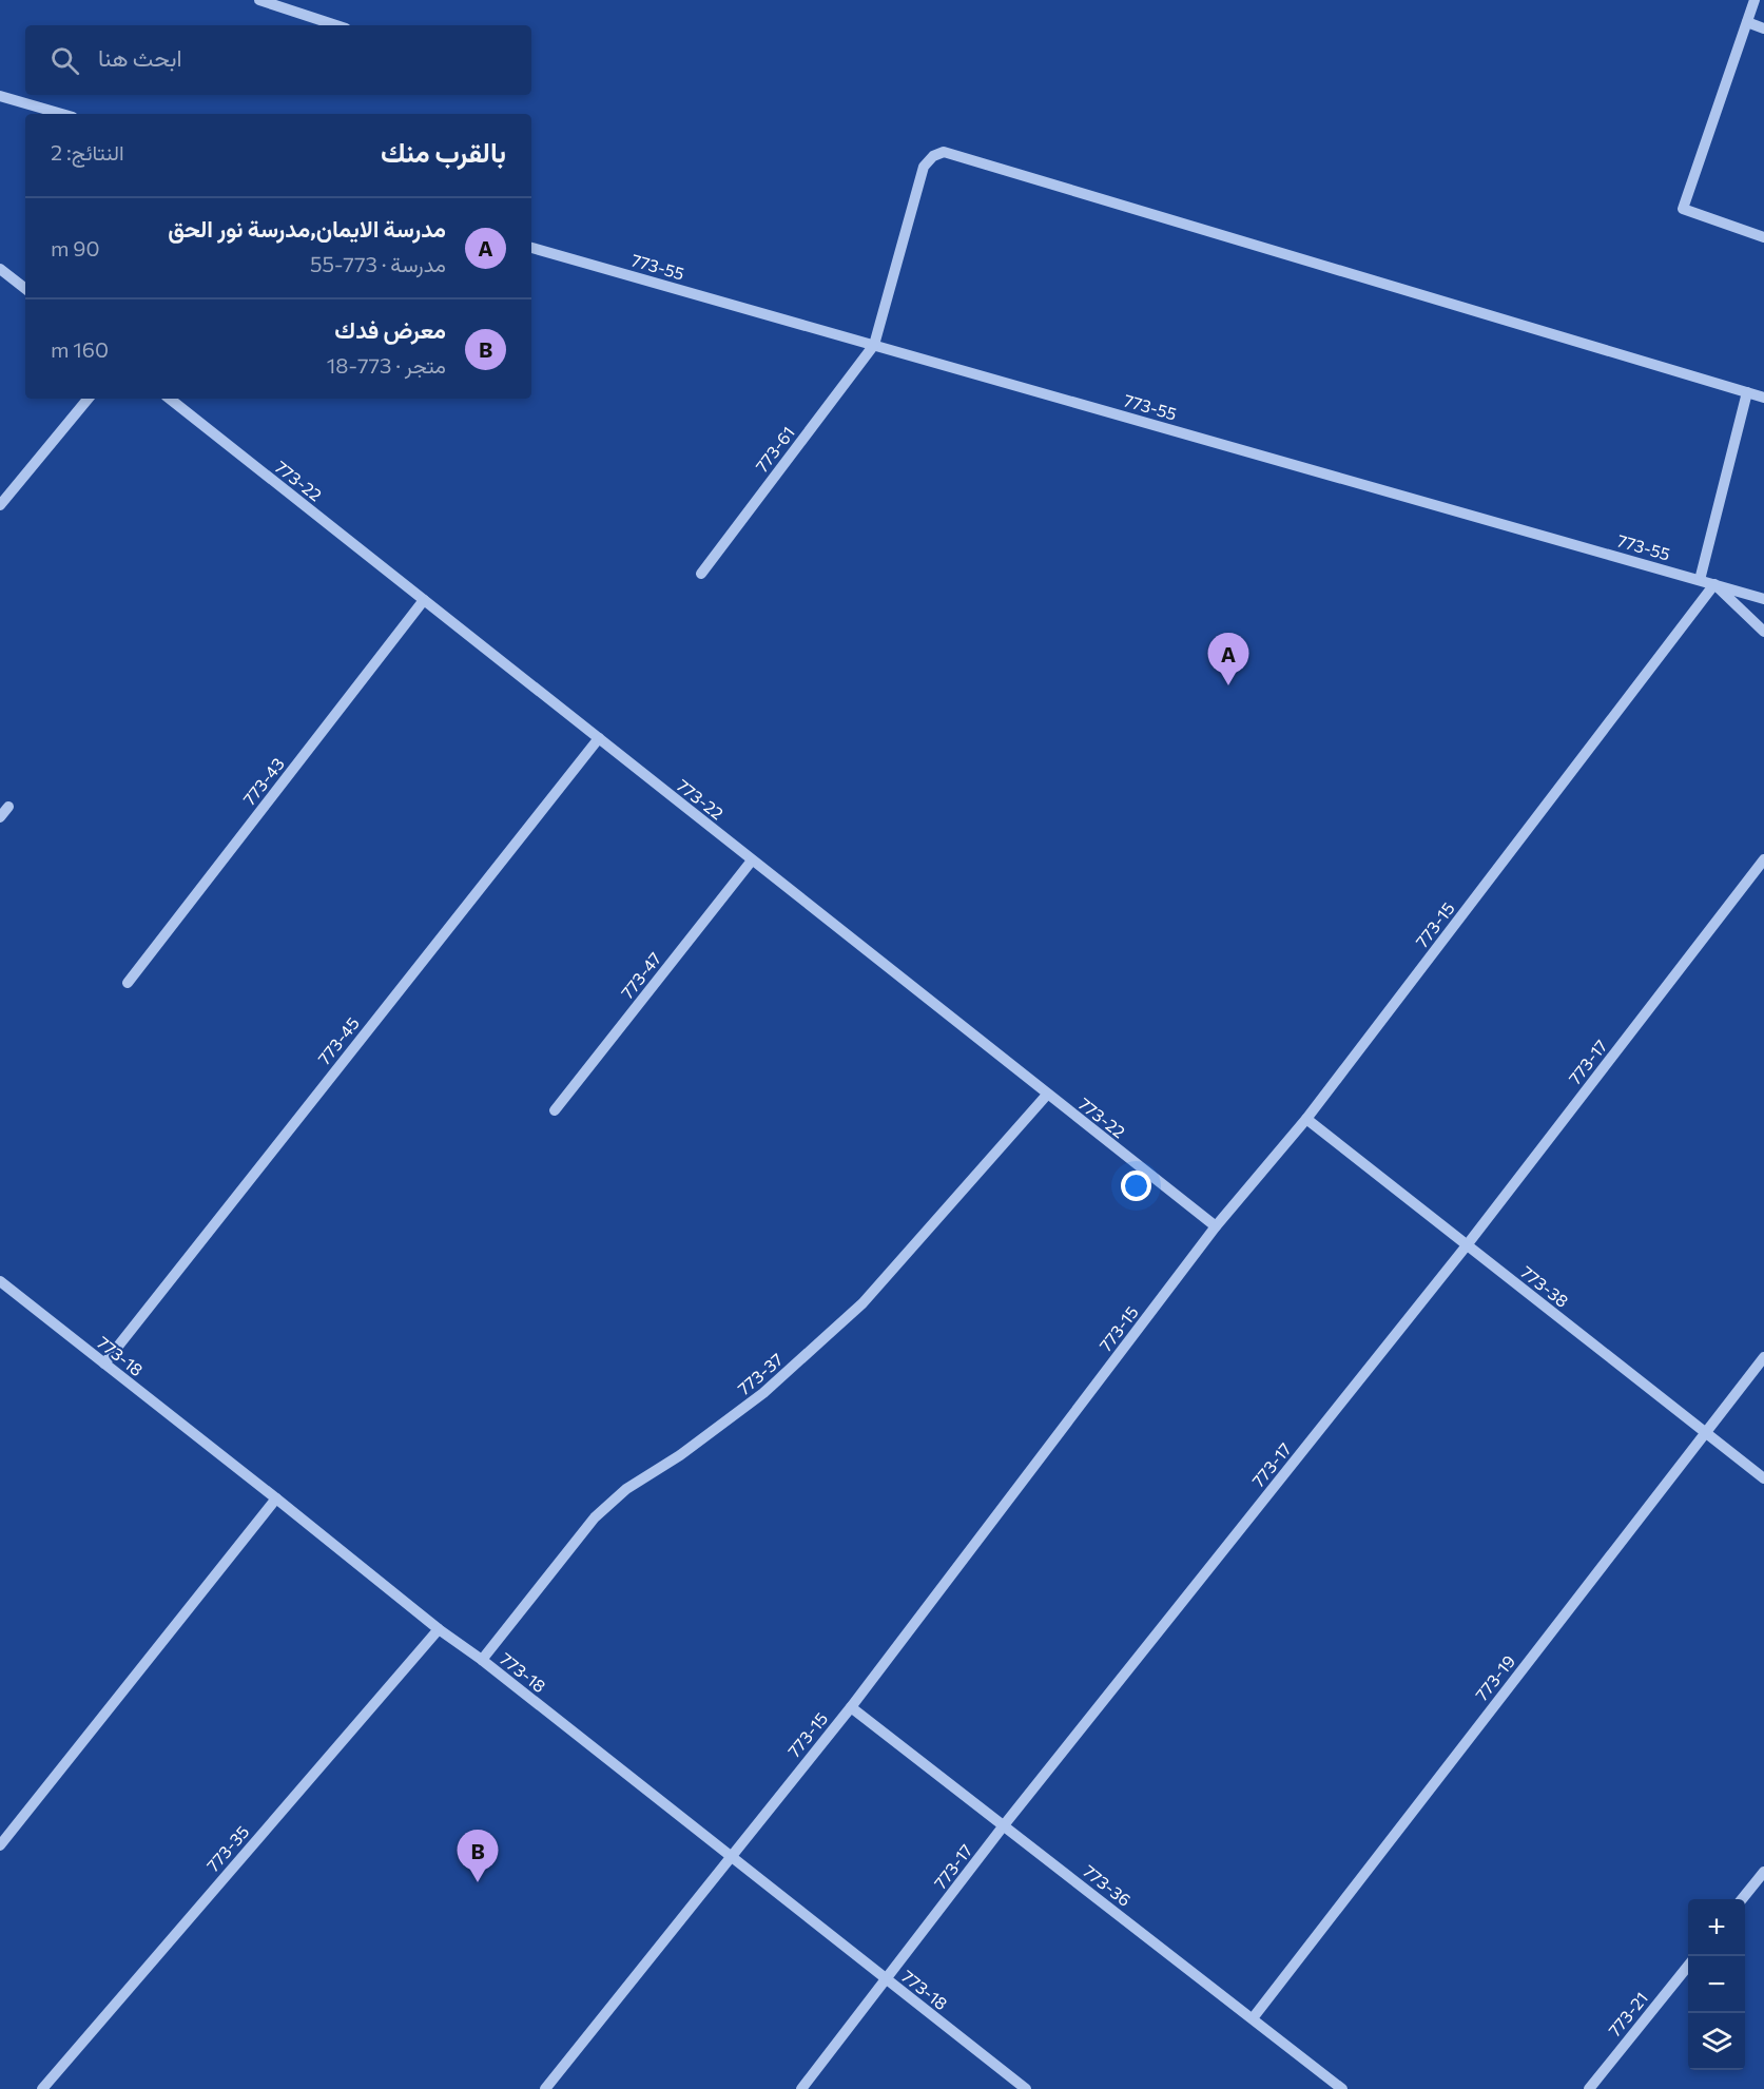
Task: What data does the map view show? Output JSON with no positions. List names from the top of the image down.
{
  "streets": {
    "street": [
      "773-55",
      "773-61",
      "773-22",
      "773-43",
      "773-15",
      "773-47",
      "773-45",
      "773-17",
      "773-38",
      "773-18",
      "773-37",
      "773-19",
      "773-35",
      "773-36",
      "773-21"
    ]
  },
  "crossings": [
    ["773-55", "773-61"],
    ["773-55", "773-15"],
    ["773-22", "773-43"],
    ["773-22", "773-15"],
    ["773-22", "773-47"],
    ["773-22", "773-45"],
    ["773-22", "773-37"],
    ["773-15", "773-38"],
    ["773-15", "773-18"],
    ["773-15", "773-36"],
    ["773-45", "773-18"],
    ["773-17", "773-38"],
    ["773-17", "773-18"],
    ["773-17", "773-36"],
    ["773-38", "773-19"],
    ["773-18", "773-37"],
    ["773-18", "773-35"],
    ["773-19", "773-36"]
  ],
  "page": {
    "search": "ابحث هنا",
    "heading": ["بالقرب منك", "النتائج: 2"],
    "list": [
      {
        "mark": "A",
        "name": "مدرسة الايمان,مدرسة نور الحق",
        "note": "مدرسة · 773-55",
        "value": "90 m"
      },
      {
        "mark": "B",
        "name": "معرض فدك",
        "note": "متجر · 773-18",
        "value": "160 m"
      }
    ],
    "pins": ["A", "B"],
    "map_buttons": ["+", "−"]
  }
}
